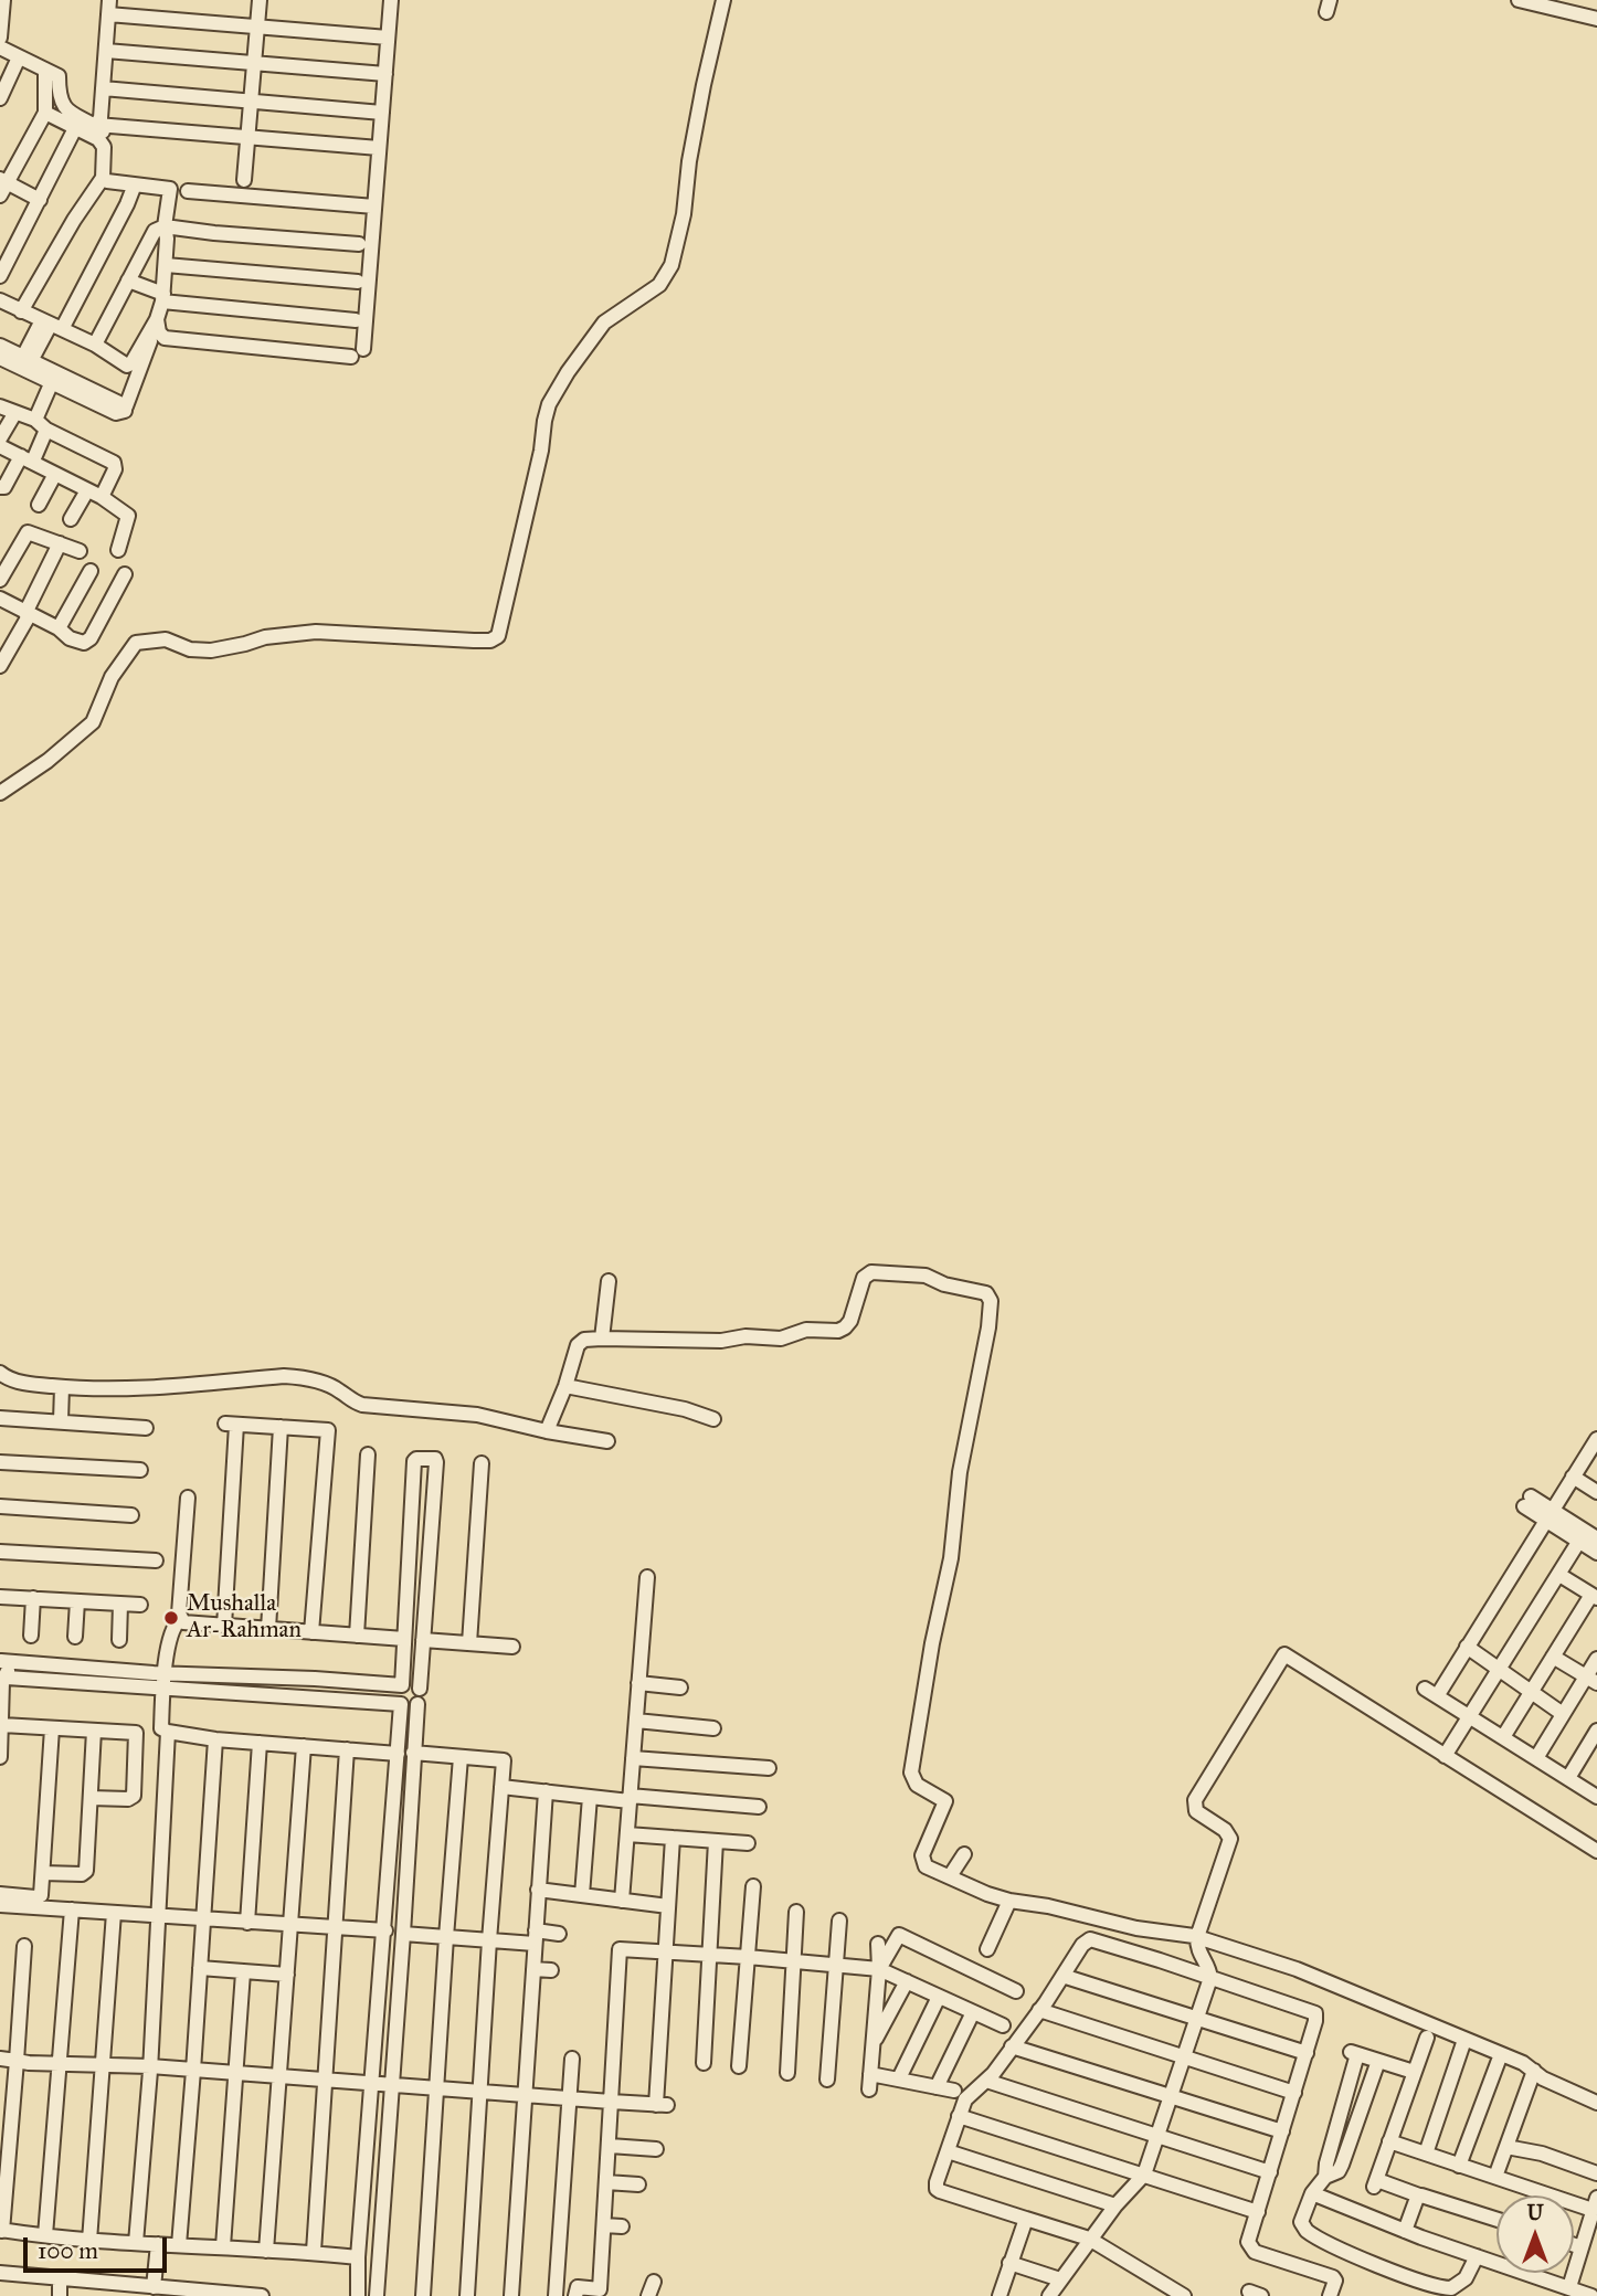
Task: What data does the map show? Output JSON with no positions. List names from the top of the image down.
{
  "places": ["Mushalla Ar-Rahman"],
  "scale_bar": "100 m",
  "north": "top"
}
